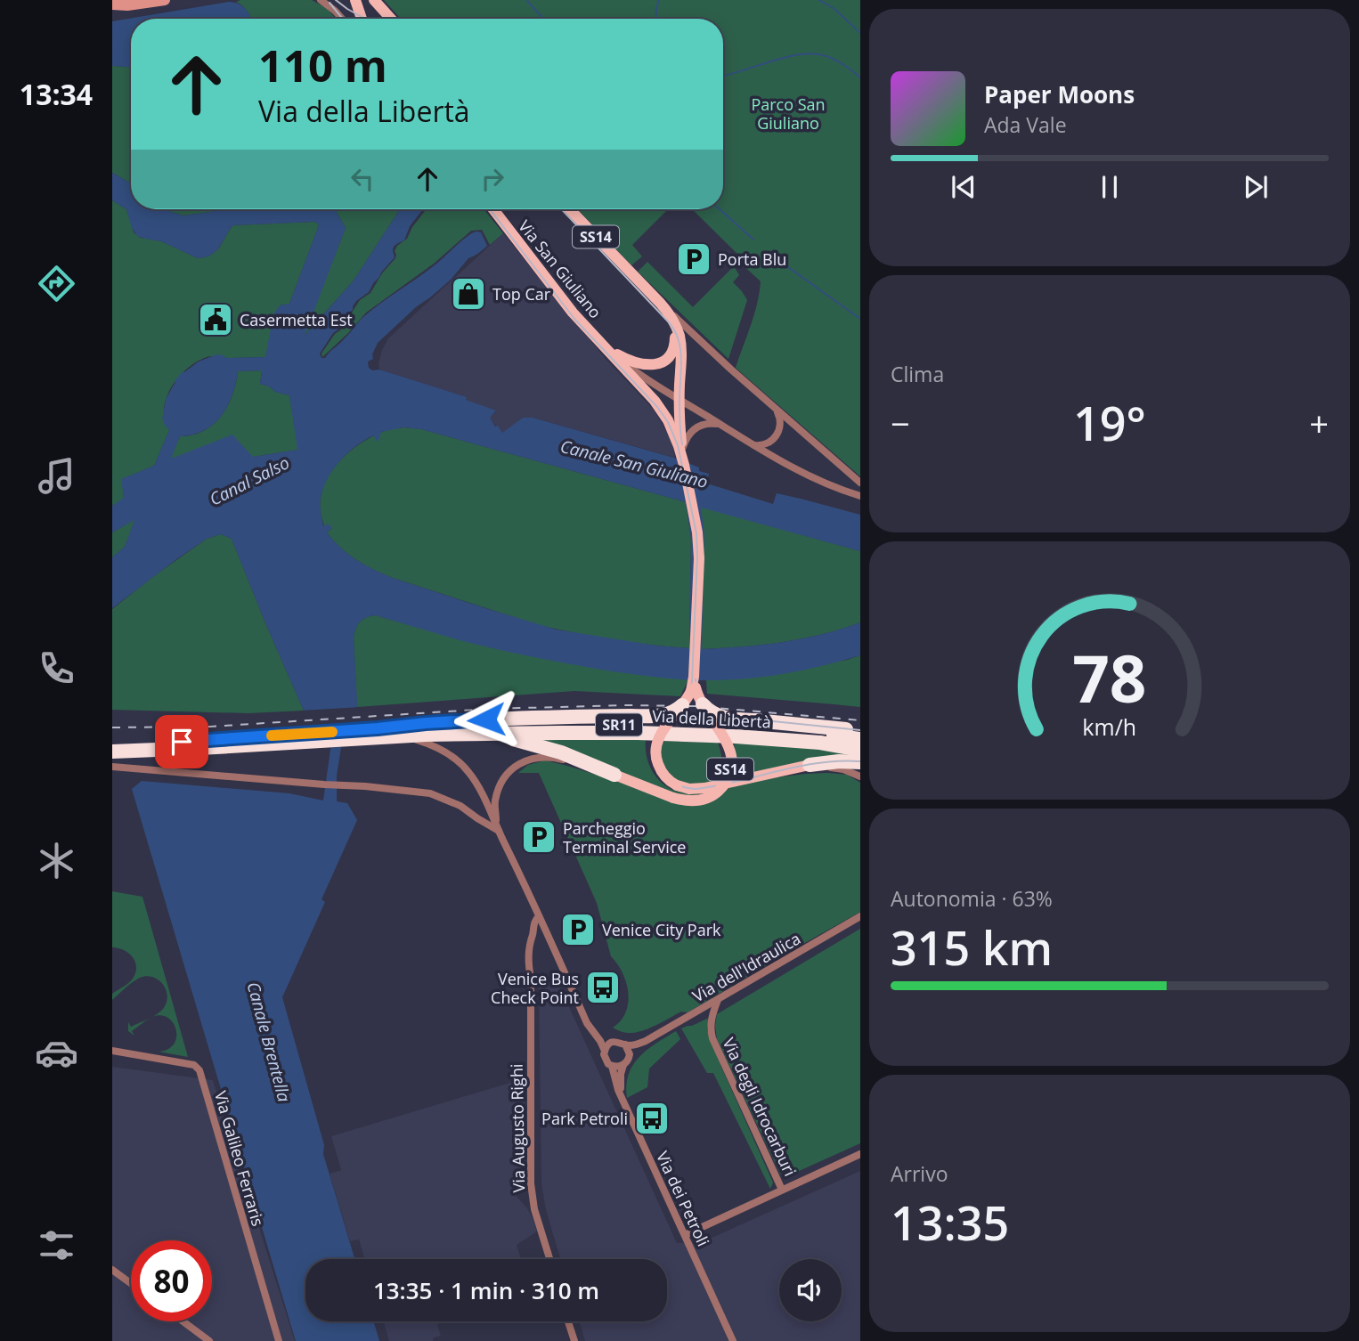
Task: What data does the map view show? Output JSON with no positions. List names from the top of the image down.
{
  "streets": {
    "highway": ["SS14", "Via della Libertà", "SR11"],
    "main road": ["Via San Giuliano"],
    "street": [
      "Via dell'Idraulica",
      "Via degli Idrocarburi",
      "Via Augusto Righi",
      "Via Galileo Ferraris",
      "Via dei Petroli"
    ]
  },
  "crossings": [
    ["SS14", "Via San Giuliano"],
    ["SS14", "Via della Libertà"],
    ["Via dell'Idraulica", "Via degli Idrocarburi"],
    ["Via dell'Idraulica", "Via dei Petroli"]
  ],
  "water": ["Canale San Giuliano", "Canal Salso", "Canale Brentella"],
  "parks": ["Parco San Giuliano"],
  "places": {
    "parking": ["Porta Blu", "Parcheggio Terminal Service", "Venice City Park"],
    "shop": ["Top Car"],
    "public building": ["Casermetta Est"],
    "bus stop": ["Venice Bus Check Point", "Park Petroli"]
  },
  "page": {
    "tabs": "13:34",
    "turn": ["110 m", "Via della Libertà"],
    "song": ["Paper Moons", "Ada Vale"],
    "tile": [
      "Clima",
      ["Autonomia · 63%", "315 km"],
      ["Arrivo", "13:35"]
    ],
    "heat": ["−", "19°", "+"],
    "limit": "80",
    "trip": "13:35 · 1 min · 310 m",
    "gauge": ["78", "km/h"]
  }
}
